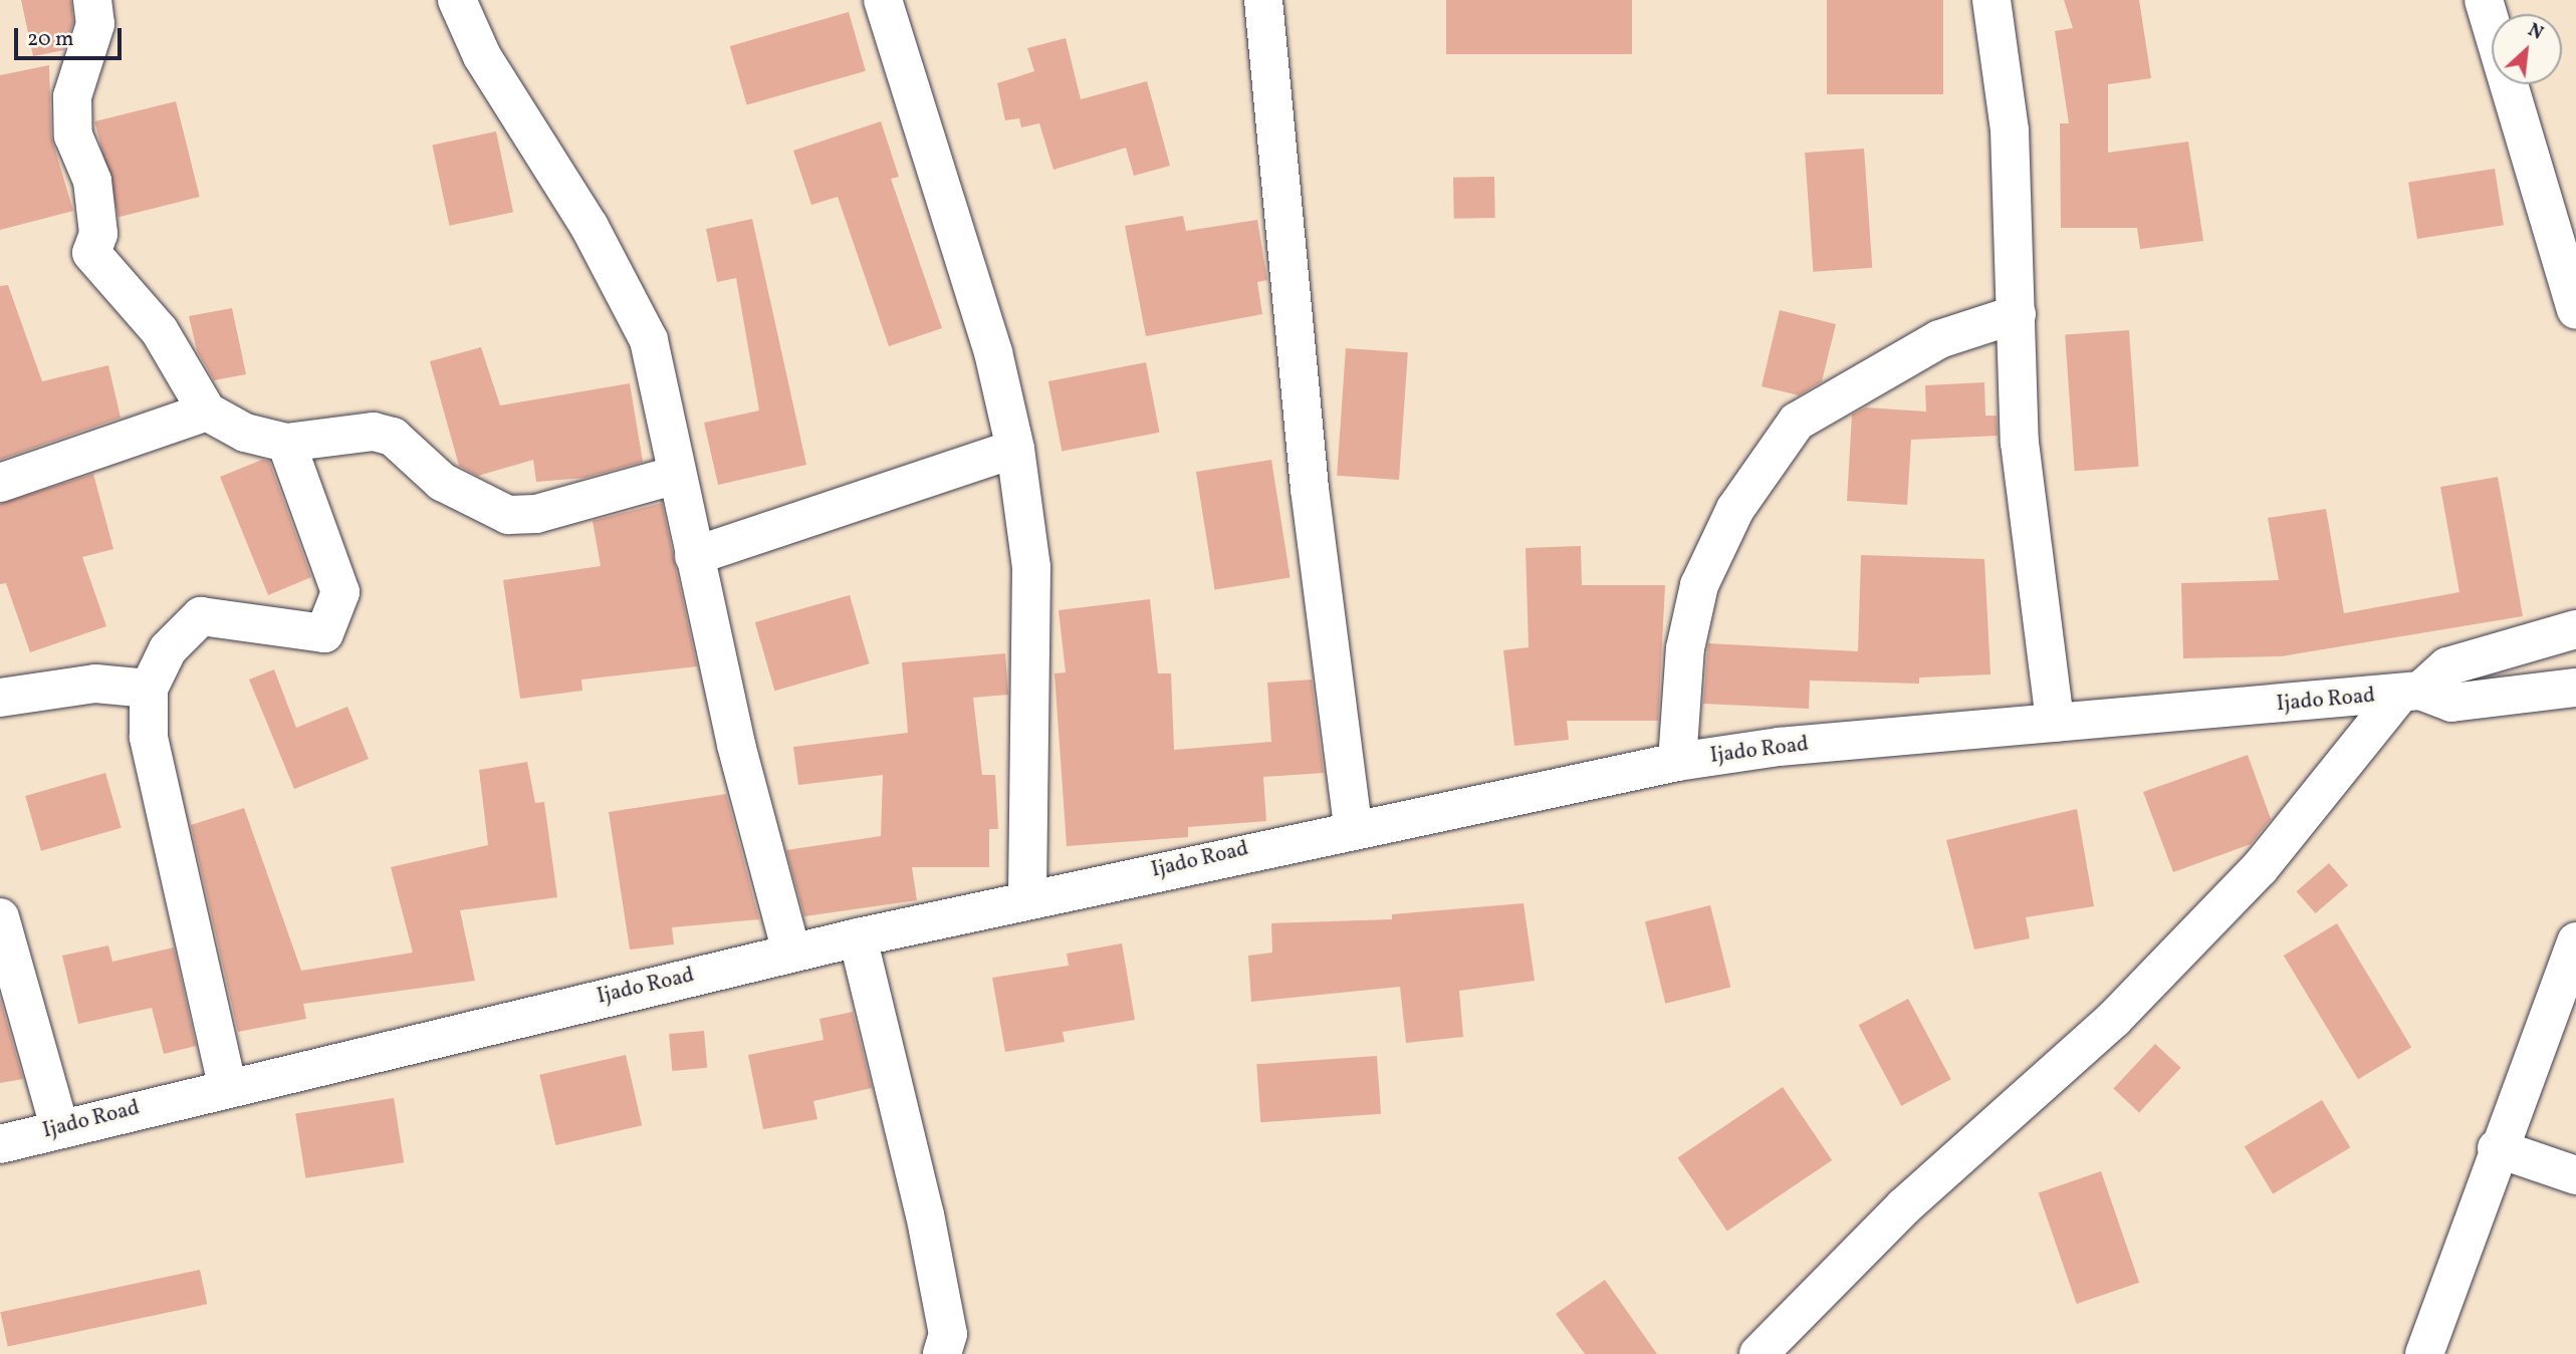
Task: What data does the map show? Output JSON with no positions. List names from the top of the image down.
{
  "streets": {
    "street": ["Ijado Road"]
  },
  "scale_bar": "20 m",
  "north": "top right"
}
